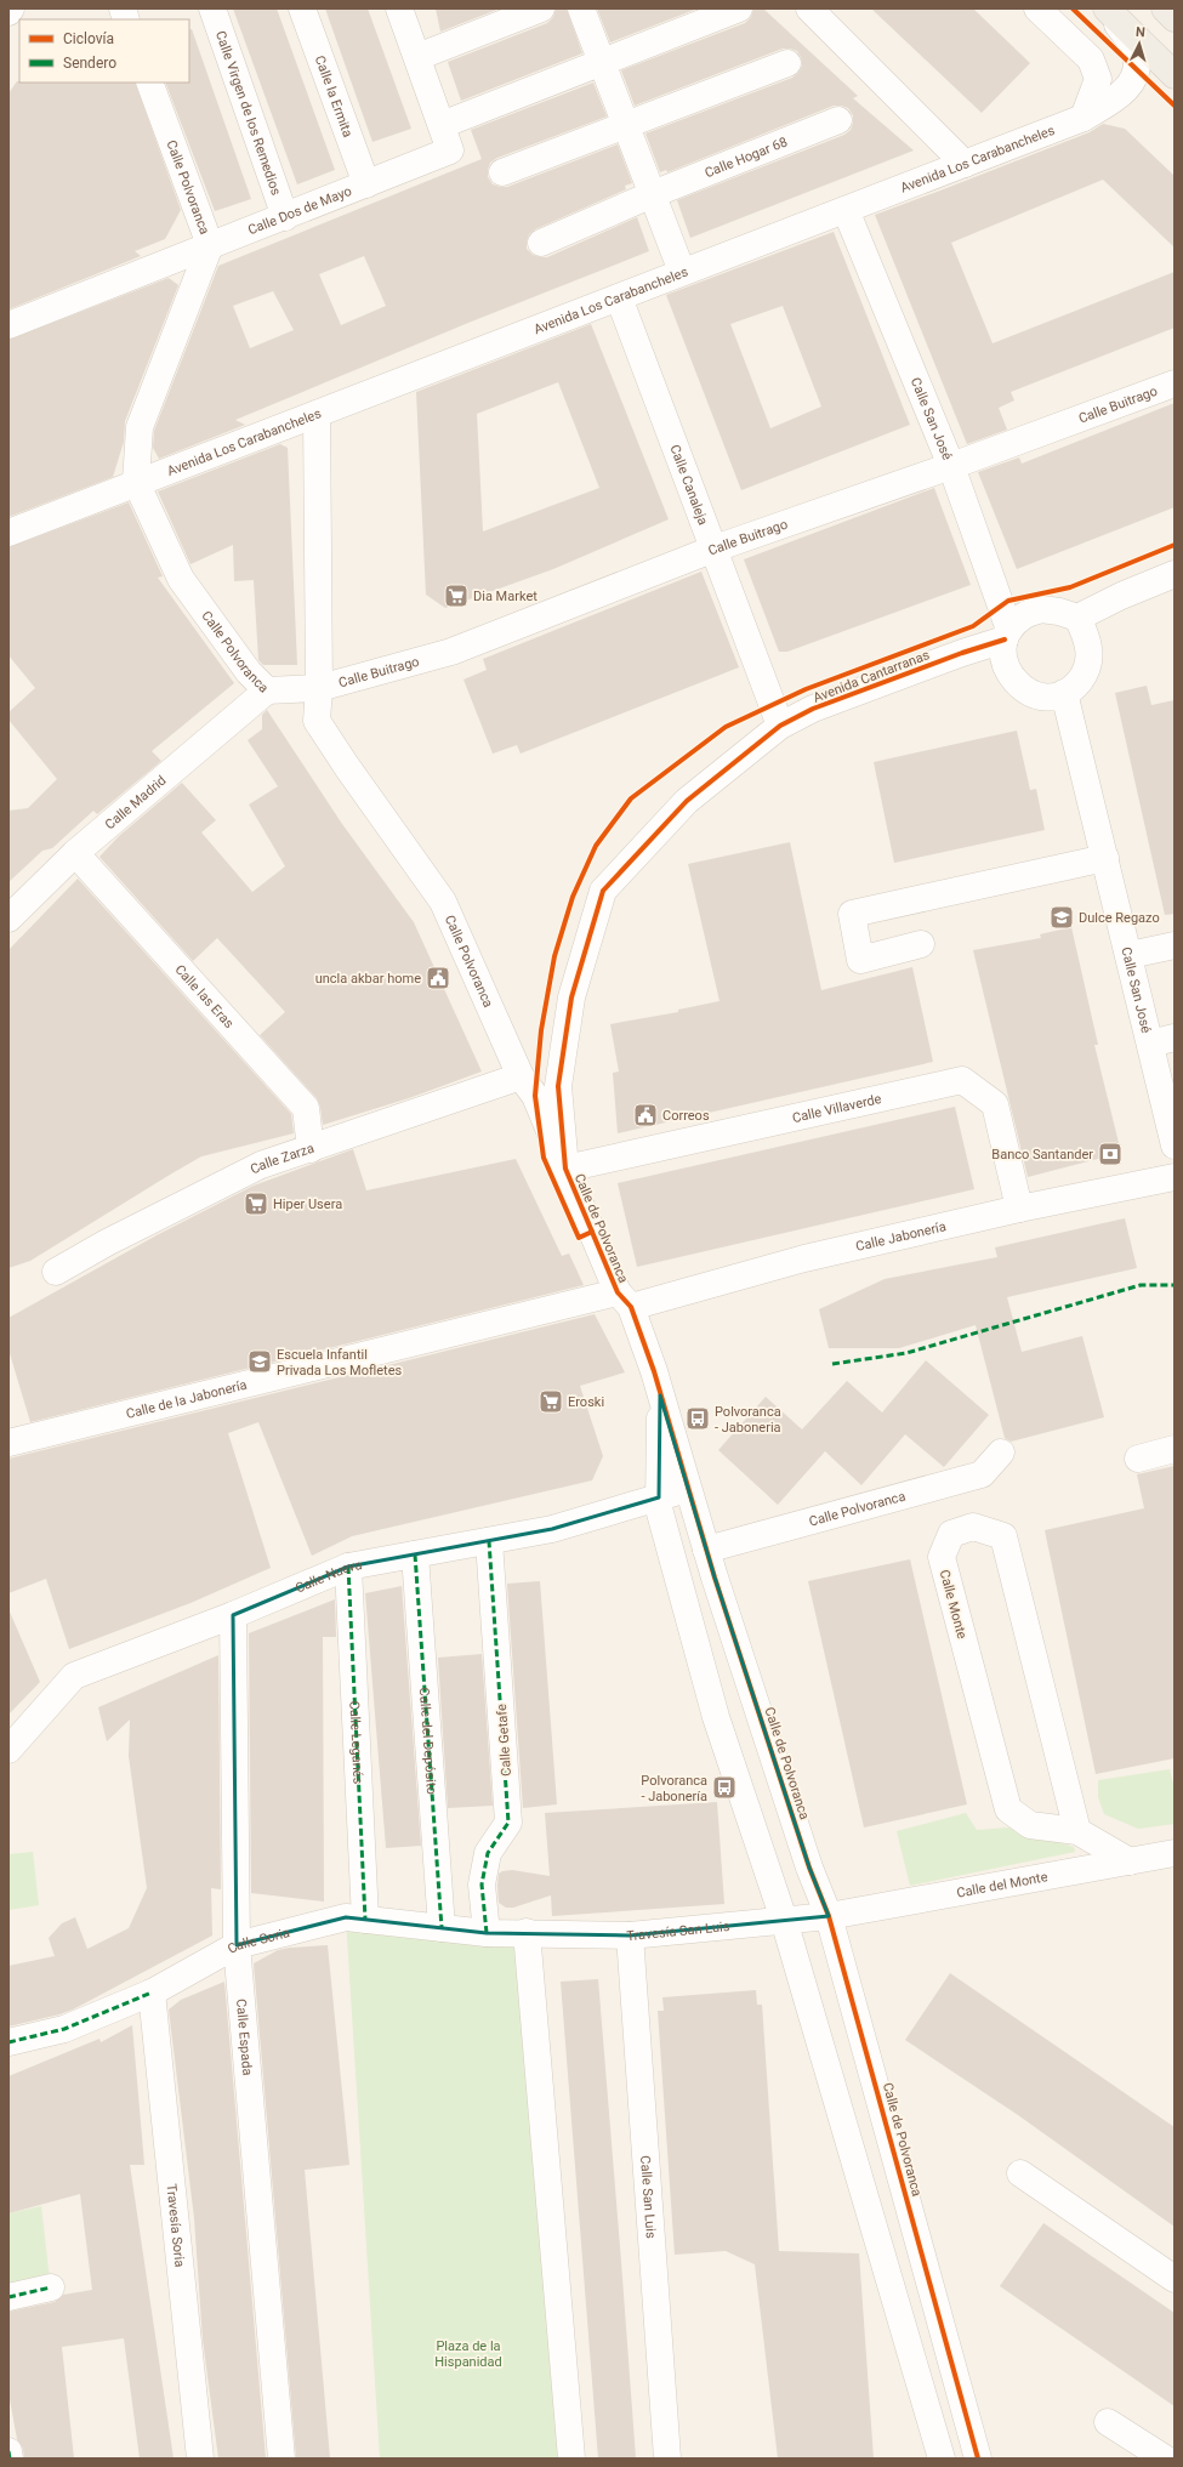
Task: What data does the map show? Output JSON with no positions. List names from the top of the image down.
{
  "streets": {
    "street": [
      "Calle la Ermita",
      "Calle Virgen de los Remedios",
      "Calle Hogar 68",
      "Avenida Los Carabancheles",
      "Calle Polvoranca",
      "Calle Dos de Mayo",
      "Calle Buitrago",
      "Calle San José",
      "Calle Canaleja",
      "Avenida Cantarranas",
      "Calle Madrid",
      "Calle las Eras",
      "Calle Villaverde",
      "Calle Zarza",
      "Calle de Polvoranca",
      "Calle Jabonería",
      "Calle de la Jabonería",
      "Calle Nueva",
      "Calle Monte",
      "Calle Getafe",
      "Calle del Depósito",
      "Calle Leganés",
      "Calle del Monte",
      "Travesía San Luis",
      "Calle Soria",
      "Calle Espada",
      "Calle San Luis",
      "Travesía Soria"
    ]
  },
  "crossings": [
    ["Calle la Ermita", "Calle Dos de Mayo"],
    ["Calle Virgen de los Remedios", "Calle Dos de Mayo"],
    ["Avenida Los Carabancheles", "Calle Polvoranca"],
    ["Avenida Los Carabancheles", "Calle San José"],
    ["Avenida Los Carabancheles", "Calle Canaleja"],
    ["Calle Polvoranca", "Calle Dos de Mayo"],
    ["Calle Polvoranca", "Calle Buitrago"],
    ["Calle Polvoranca", "Calle Madrid"],
    ["Calle Polvoranca", "Calle Villaverde"],
    ["Calle Polvoranca", "Calle Zarza"],
    ["Calle Polvoranca", "Calle de Polvoranca"],
    ["Calle Buitrago", "Calle San José"],
    ["Calle Buitrago", "Calle Canaleja"],
    ["Calle San José", "Avenida Cantarranas"],
    ["Calle Canaleja", "Avenida Cantarranas"],
    ["Avenida Cantarranas", "Calle de Polvoranca"],
    ["Calle Madrid", "Calle las Eras"],
    ["Calle las Eras", "Calle Zarza"],
    ["Calle Villaverde", "Calle de Polvoranca"],
    ["Calle Villaverde", "Calle Jabonería"],
    ["Calle de Polvoranca", "Calle Jabonería"],
    ["Calle de Polvoranca", "Calle de la Jabonería"],
    ["Calle de Polvoranca", "Calle Nueva"],
    ["Calle de Polvoranca", "Calle del Monte"],
    ["Calle de Polvoranca", "Travesía San Luis"],
    ["Calle Jabonería", "Calle de la Jabonería"],
    ["Calle Nueva", "Calle Getafe"],
    ["Calle Nueva", "Calle del Depósito"],
    ["Calle Nueva", "Calle Leganés"],
    ["Calle Nueva", "Calle Espada"],
    ["Calle Monte", "Calle del Monte"],
    ["Calle Getafe", "Calle Soria"],
    ["Calle del Depósito", "Calle Soria"],
    ["Calle Leganés", "Calle Soria"],
    ["Calle del Monte", "Travesía San Luis"],
    ["Travesía San Luis", "Calle Soria"],
    ["Travesía San Luis", "Calle San Luis"],
    ["Calle Soria", "Calle Espada"],
    ["Calle Soria", "Travesía Soria"]
  ],
  "parks": ["Plaza de la Hispanidad"],
  "places": {
    "supermarket": ["Dia Market", "Hiper Usera", "Eroski"],
    "school or university": ["Dulce Regazo", "Escuela Infantil Privada Los Mofletes"],
    "public building": ["uncla akbar home", "Correos"],
    "bank": ["Banco Santander"],
    "bus stop": ["Polvoranca - Jaboneria", "Polvoranca - Jabonería"]
  },
  "legend": ["Ciclovía", "Sendero"],
  "north": "top"
}
